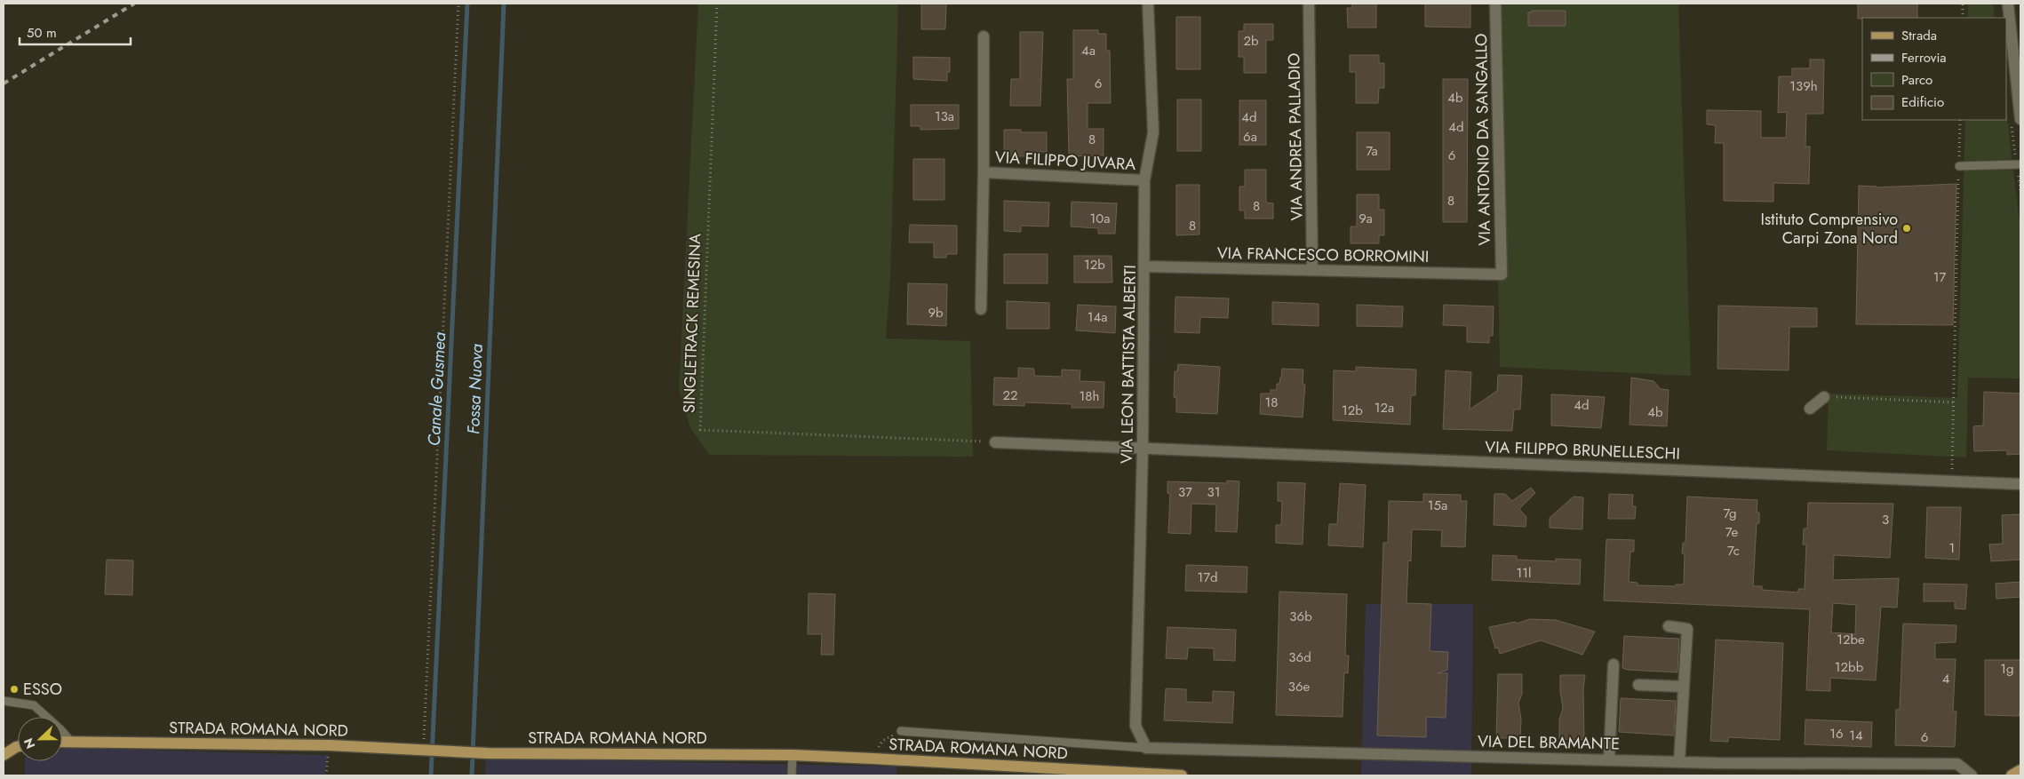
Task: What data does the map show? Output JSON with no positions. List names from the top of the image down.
{
  "streets": {
    "main road": ["STRADA ROMANA NORD"],
    "street": [
      "VIA ANDREA PALLADIO",
      "VIA ANTONIO DA SANGALLO",
      "VIA FILIPPO JUVARA",
      "VIA FRANCESCO BORROMINI",
      "VIA LEON BATTISTA ALBERTI",
      "VIA FILIPPO BRUNELLESCHI",
      "VIA DEL BRAMANTE"
    ],
    "path": ["SINGLETRACK REMESINA"]
  },
  "crossings": [
    ["VIA ANDREA PALLADIO", "VIA FRANCESCO BORROMINI"],
    ["VIA ANTONIO DA SANGALLO", "VIA FRANCESCO BORROMINI"],
    ["VIA FILIPPO JUVARA", "VIA LEON BATTISTA ALBERTI"],
    ["VIA FRANCESCO BORROMINI", "VIA LEON BATTISTA ALBERTI"],
    ["SINGLETRACK REMESINA", "VIA FILIPPO BRUNELLESCHI"],
    ["VIA LEON BATTISTA ALBERTI", "VIA FILIPPO BRUNELLESCHI"],
    ["VIA LEON BATTISTA ALBERTI", "VIA DEL BRAMANTE"]
  ],
  "water": ["Canale Gusmea", "Fossa Nuova"],
  "places": ["Istituto Comprensivo Carpi Zona Nord", "ESSO"],
  "house_numbers": [
    "2b",
    "4a",
    "6",
    "139h",
    "4b",
    "13a",
    "4d",
    "4d",
    "6a",
    "8",
    "7a",
    "6",
    "8",
    "8",
    "10a",
    "9a",
    "8",
    "12b",
    "17",
    "9b",
    "14a",
    "22",
    "18h",
    "18",
    "4d",
    "12a",
    "12b",
    "4b",
    "37",
    "31",
    "15a",
    "7g",
    "3",
    "7e",
    "1",
    "7c",
    "11l",
    "17d",
    "36b",
    "12be",
    "36d",
    "12bb",
    "1g",
    "4",
    "36e",
    "16",
    "14",
    "6"
  ],
  "legend": [
    "Strada",
    "Ferrovia",
    "Parco",
    "Edificio"
  ],
  "scale_bar": "50 m",
  "north": "left"
}
